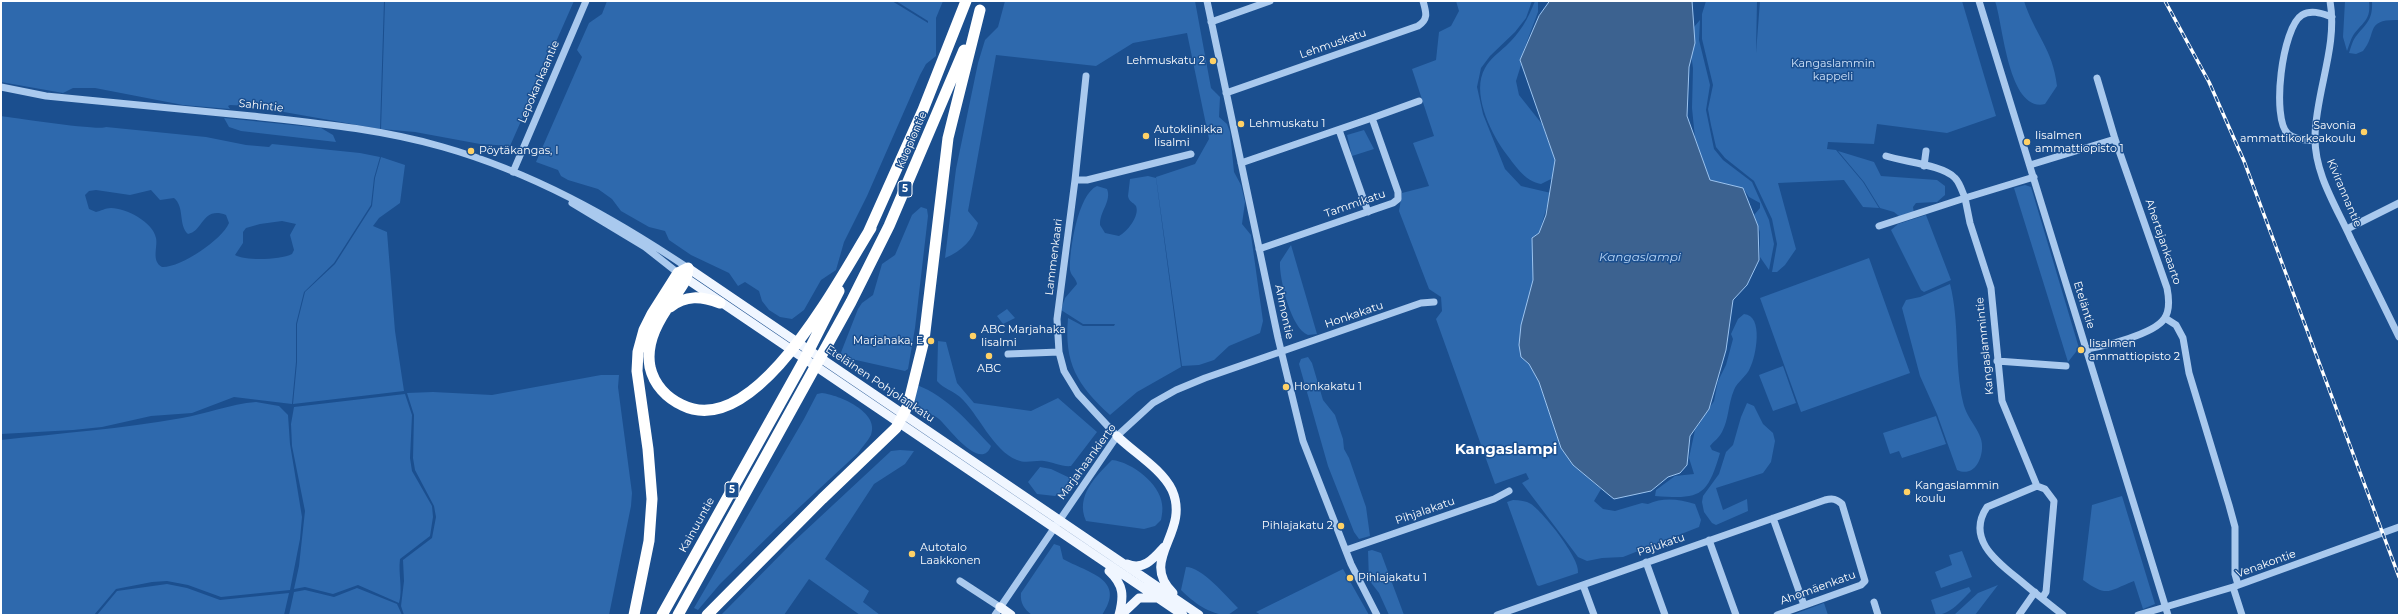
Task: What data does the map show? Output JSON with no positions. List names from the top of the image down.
{
  "streets": {
    "highway": ["Kuopiontie", "5", "Kainuuntie"],
    "main road": ["Eteläinen Pohjolankatu"],
    "street": [
      "Lehmuskatu",
      "Lepokankaantie",
      "Sahintie",
      "Kivirannantie",
      "Tammikatu",
      "Ahertajankaarto",
      "Lammenkaari",
      "Eteläntie",
      "Ahmontie",
      "Honkakatu",
      "Kangaslammintie",
      "Marjahaankierto",
      "Pihjalakatu",
      "Pajukatu",
      "Venakontie",
      "Ahomäenkatu"
    ]
  },
  "crossings": [
    ["Lehmuskatu", "Ahmontie"],
    ["Lepokankaantie", "Sahintie"],
    ["Lepokankaantie", "Eteläinen Pohjolankatu"],
    ["Sahintie", "Eteläinen Pohjolankatu"],
    ["Kuopiontie", "Kainuuntie"],
    ["Tammikatu", "Ahmontie"],
    ["Lammenkaari", "Marjahaankierto"],
    ["Eteläntie", "Venakontie"],
    ["Ahmontie", "Honkakatu"],
    ["Ahmontie", "Marjahaankierto"],
    ["Ahmontie", "Pihjalakatu"],
    ["Honkakatu", "Marjahaankierto"],
    ["Pajukatu", "Ahomäenkatu"]
  ],
  "districts": ["Kangaslampi"],
  "water": ["Kangaslampi"],
  "parks": ["Kangaslammin kappeli"],
  "places": [
    "Lehmuskatu 2",
    "Lehmuskatu 1",
    "Savonia ammattikorkeakoulu",
    "Autoklinikka Iisalmi",
    "Iisalmen ammattiopisto 1",
    "Pöytäkangas, I",
    "ABC Marjahaka Iisalmi",
    "Marjahaka, E",
    "Iisalmen ammattiopisto 2",
    "ABC",
    "Honkakatu 1",
    "Kangaslammin koulu",
    "Pihlajakatu 2",
    "Autotalo Laakkonen",
    "Pihlajakatu 1"
  ]
}
